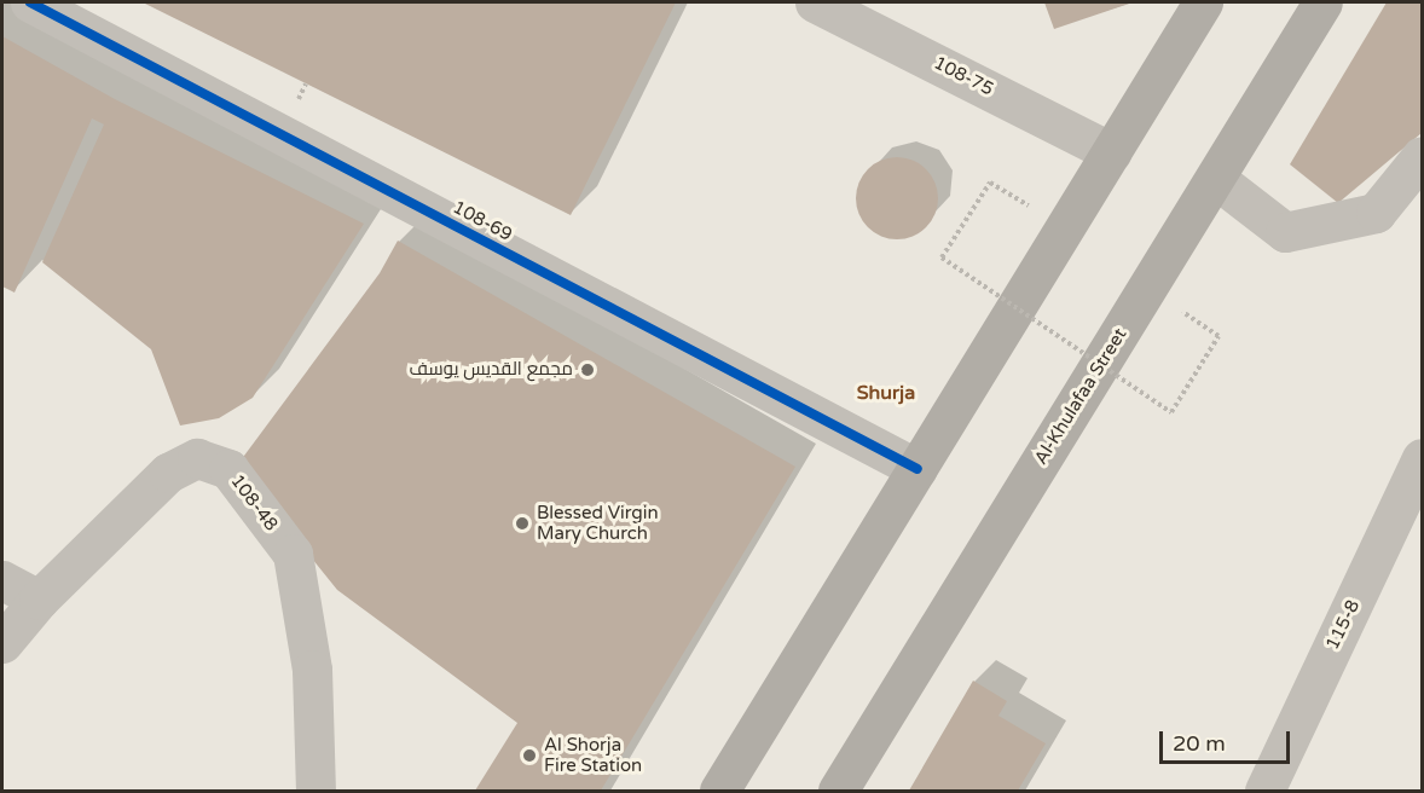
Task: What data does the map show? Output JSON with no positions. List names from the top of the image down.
{
  "streets": {
    "main road": ["Al-Khulafaa Street"],
    "street": [
      "108-75",
      "108-69",
      "108-48",
      "115-8"
    ]
  },
  "districts": ["Shurja"],
  "places": ["مجمع القديس يوسف", "Blessed Virgin Mary Church", "Al Shorja Fire Station"],
  "scale_bar": "20 m"
}
